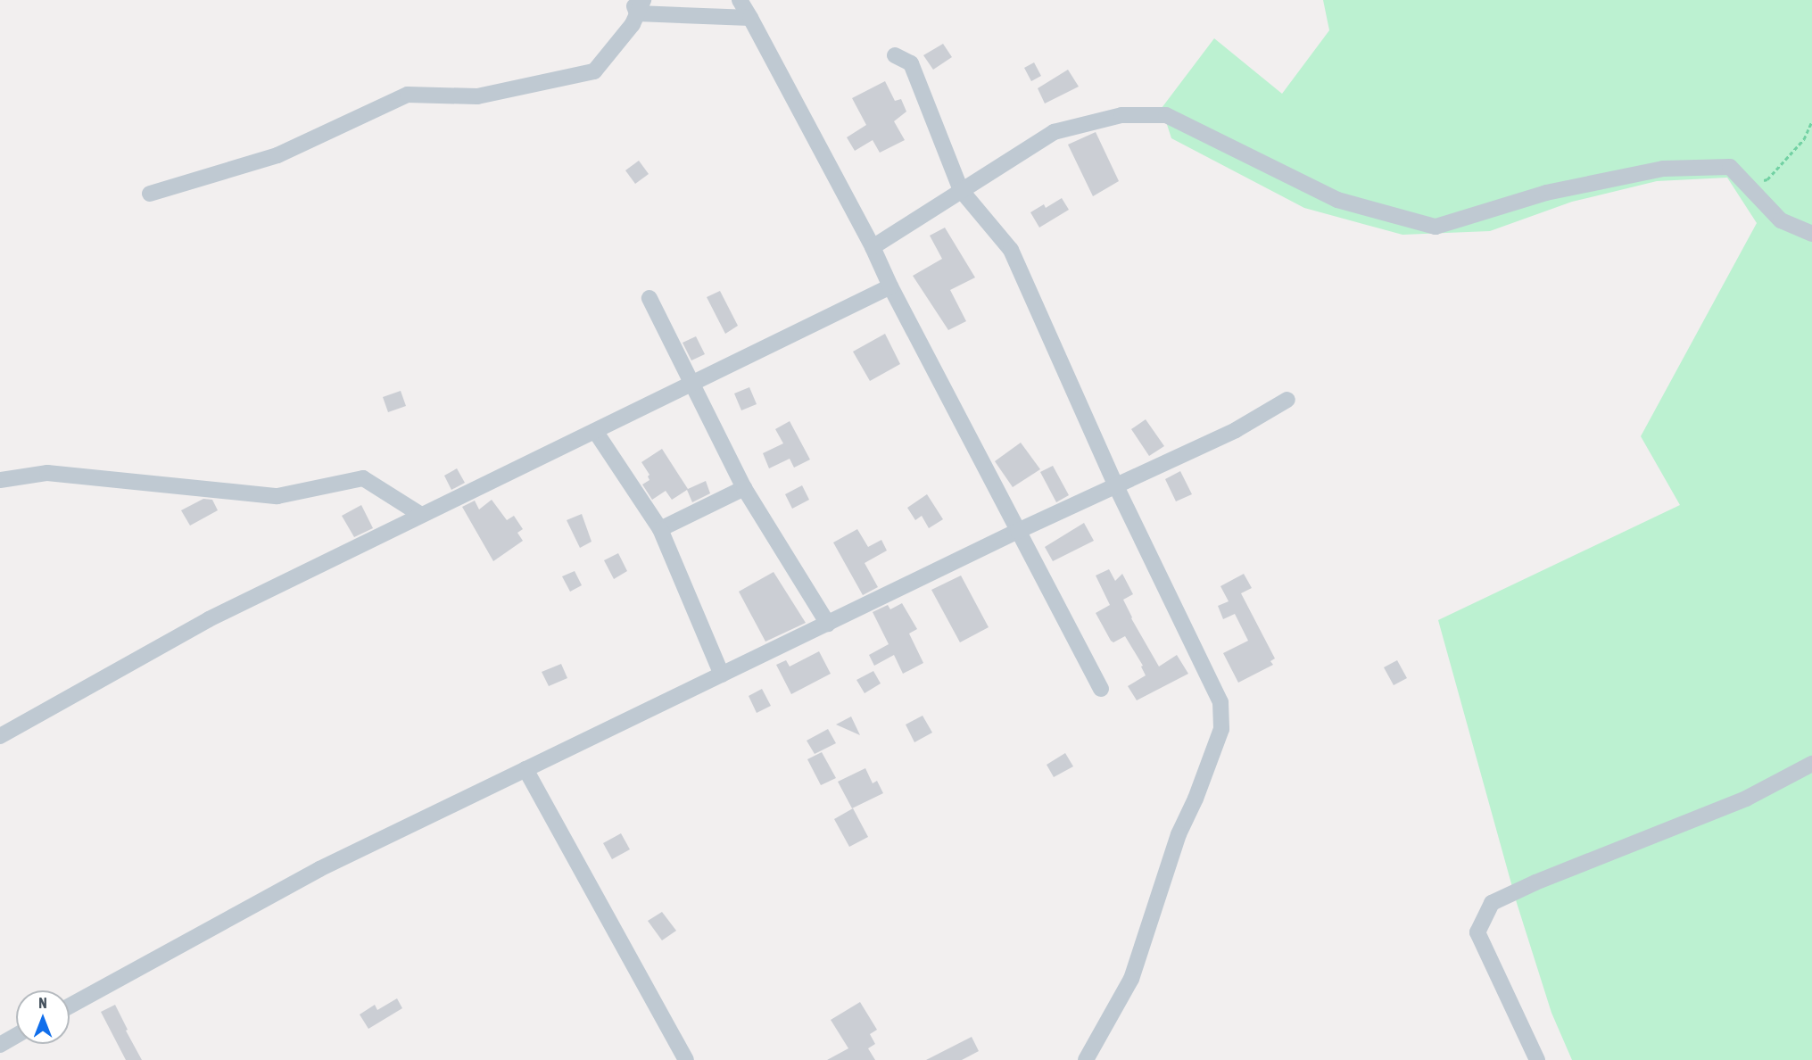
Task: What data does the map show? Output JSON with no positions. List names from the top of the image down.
{
  "north": "top"
}
